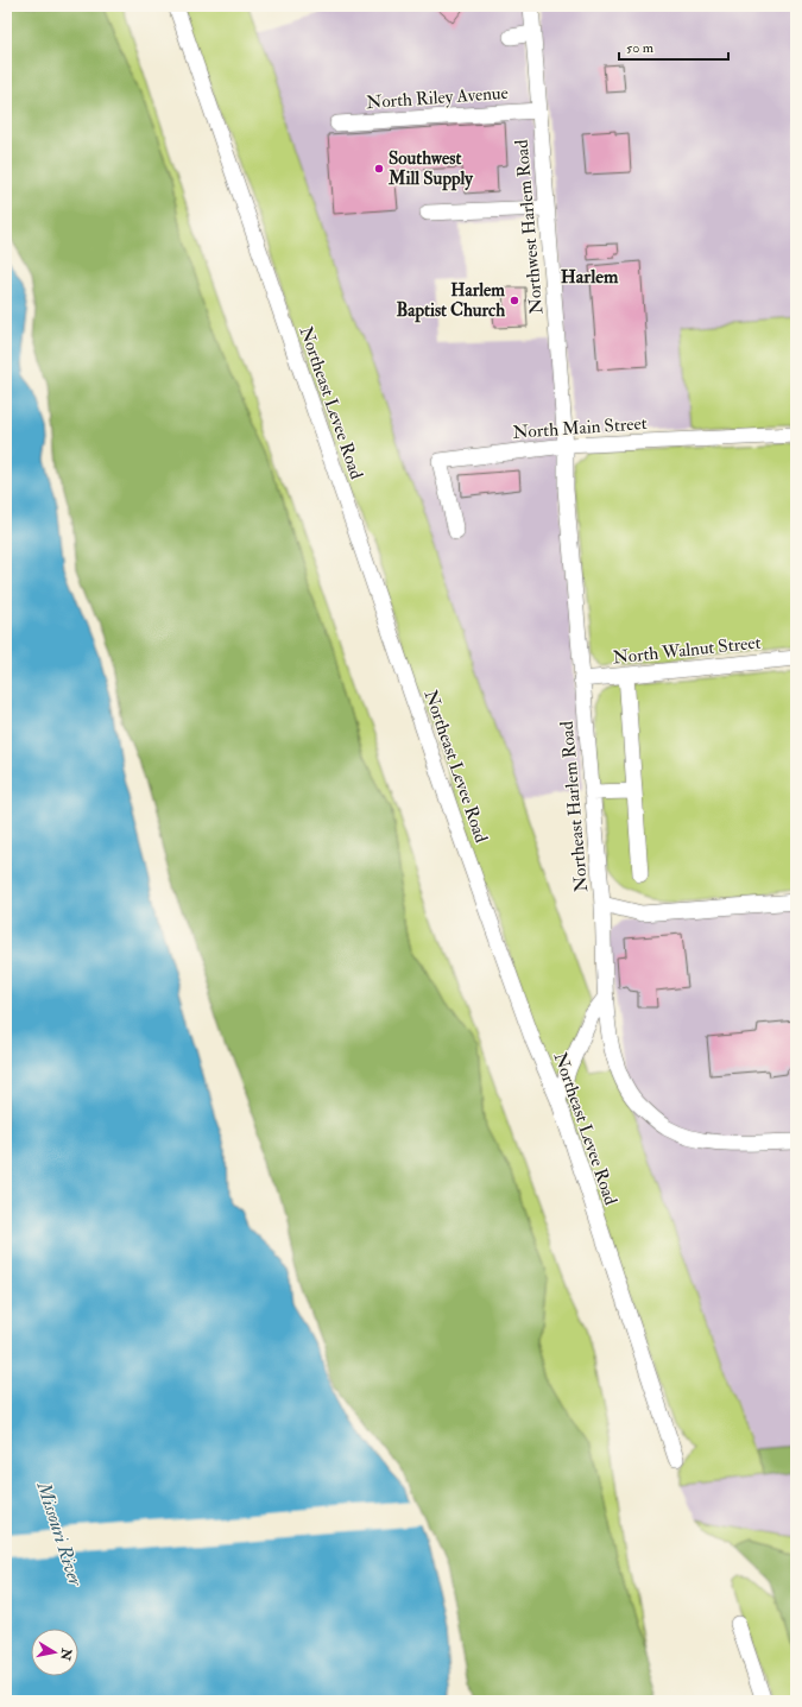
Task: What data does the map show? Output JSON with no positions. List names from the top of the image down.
{
  "streets": {
    "street": [
      "North Riley Avenue",
      "Northwest Harlem Road",
      "Northeast Levee Road",
      "North Main Street",
      "North Walnut Street",
      "Northeast Harlem Road"
    ]
  },
  "crossings": [
    ["North Riley Avenue", "Northwest Harlem Road"],
    ["Northwest Harlem Road", "North Main Street"],
    ["Northwest Harlem Road", "Northeast Harlem Road"],
    ["North Main Street", "Northeast Harlem Road"],
    ["North Walnut Street", "Northeast Harlem Road"]
  ],
  "districts": ["Harlem"],
  "water": ["Missouri River"],
  "places": ["Southwest Mill Supply", "Harlem Baptist Church"],
  "scale_bar": "50 m",
  "north": "right"
}
